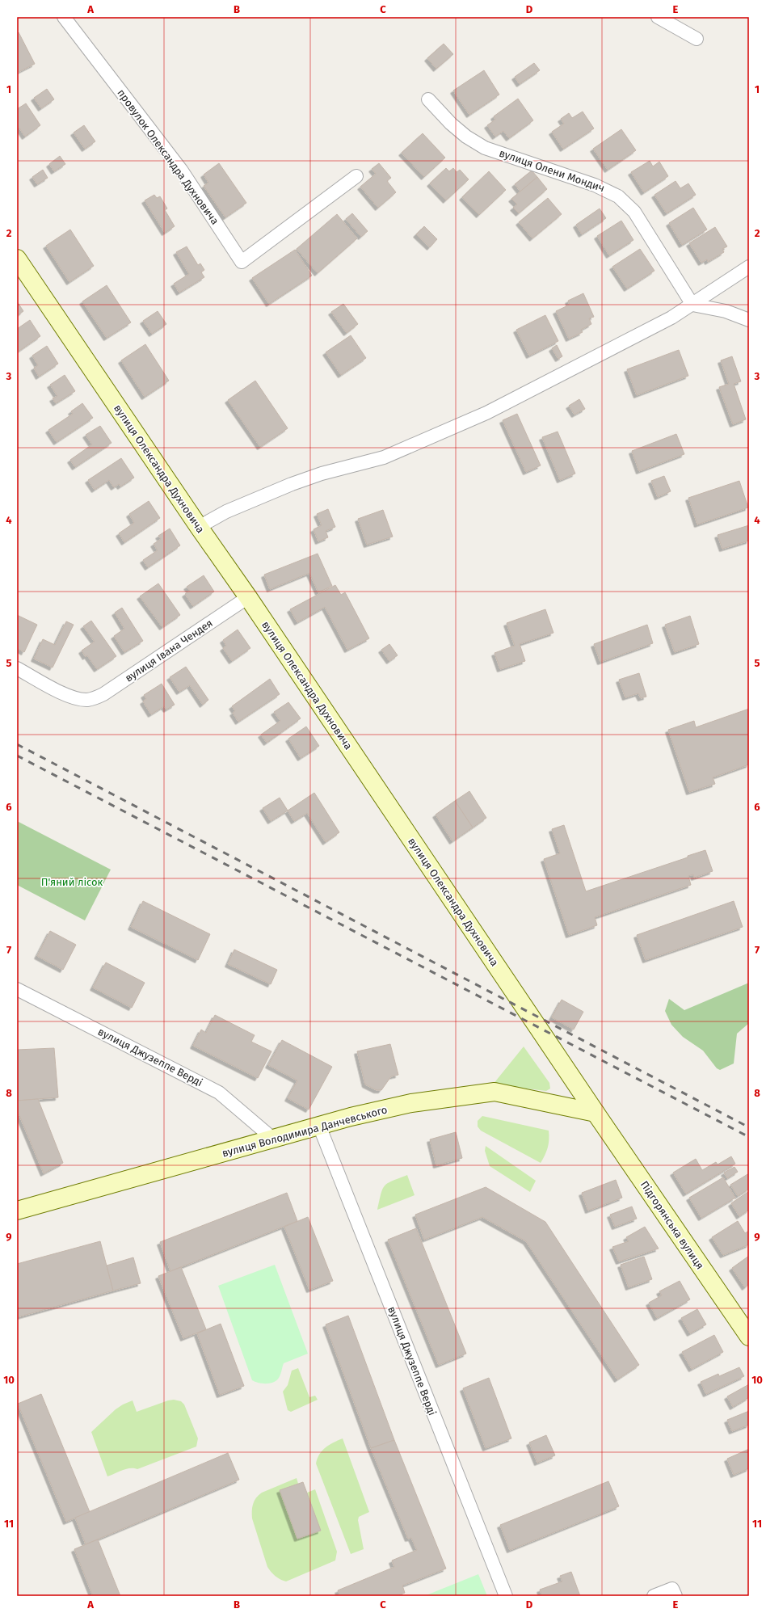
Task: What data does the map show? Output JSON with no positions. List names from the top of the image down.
{
  "streets": {
    "main road": ["вулиця Олександра Духновича", "вулиця Володимира Данчевського", "Підгорянська вулиця"],
    "street": [
      "провулок Олександра Духновича",
      "вулиця Олени Мондич",
      "вулиця Івана Чендея",
      "вулиця Джузеппе Верді"
    ]
  },
  "crossings": [
    ["вулиця Олександра Духновича", "вулиця Івана Чендея"],
    ["вулиця Олександра Духновича", "вулиця Володимира Данчевського"],
    ["вулиця Олександра Духновича", "Підгорянська вулиця"],
    ["вулиця Джузеппе Верді", "вулиця Володимира Данчевського"],
    ["вулиця Володимира Данчевського", "Підгорянська вулиця"]
  ],
  "parks": ["П'яний лісок"],
  "grid": {
    "columns": [
      "A",
      "B",
      "C",
      "D",
      "E"
    ],
    "rows": [
      "1",
      "2",
      "3",
      "4",
      "5",
      "6",
      "7",
      "8",
      "9",
      "10",
      "11"
    ]
  }
}
